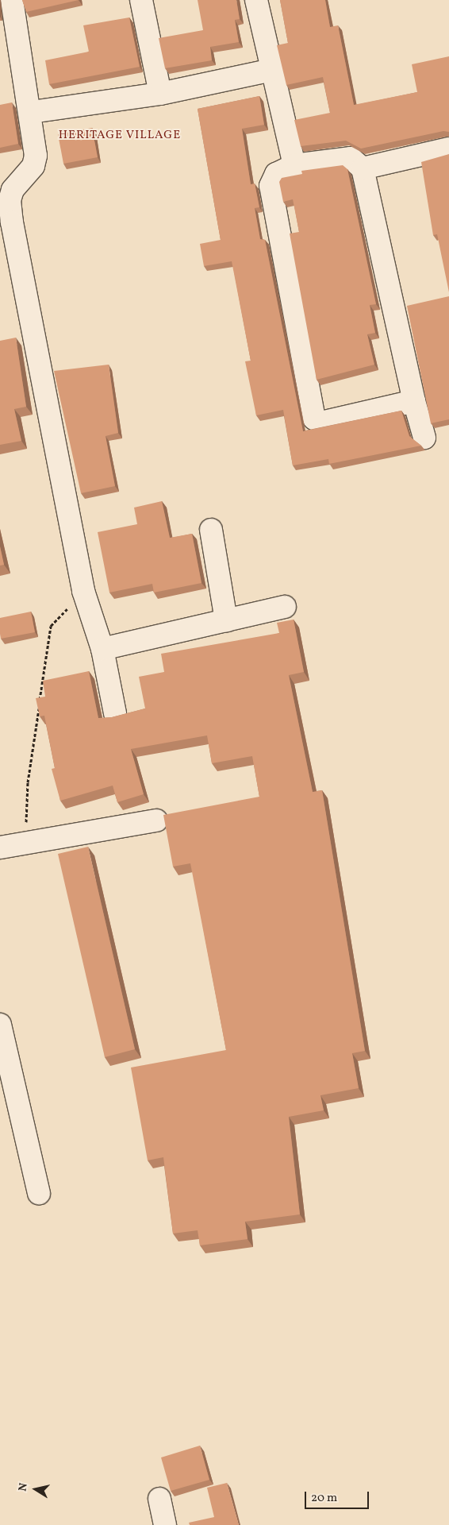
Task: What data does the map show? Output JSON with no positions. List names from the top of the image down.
{
  "districts": ["HERITAGE VILLAGE"],
  "scale_bar": "20 m",
  "north": "left"
}
